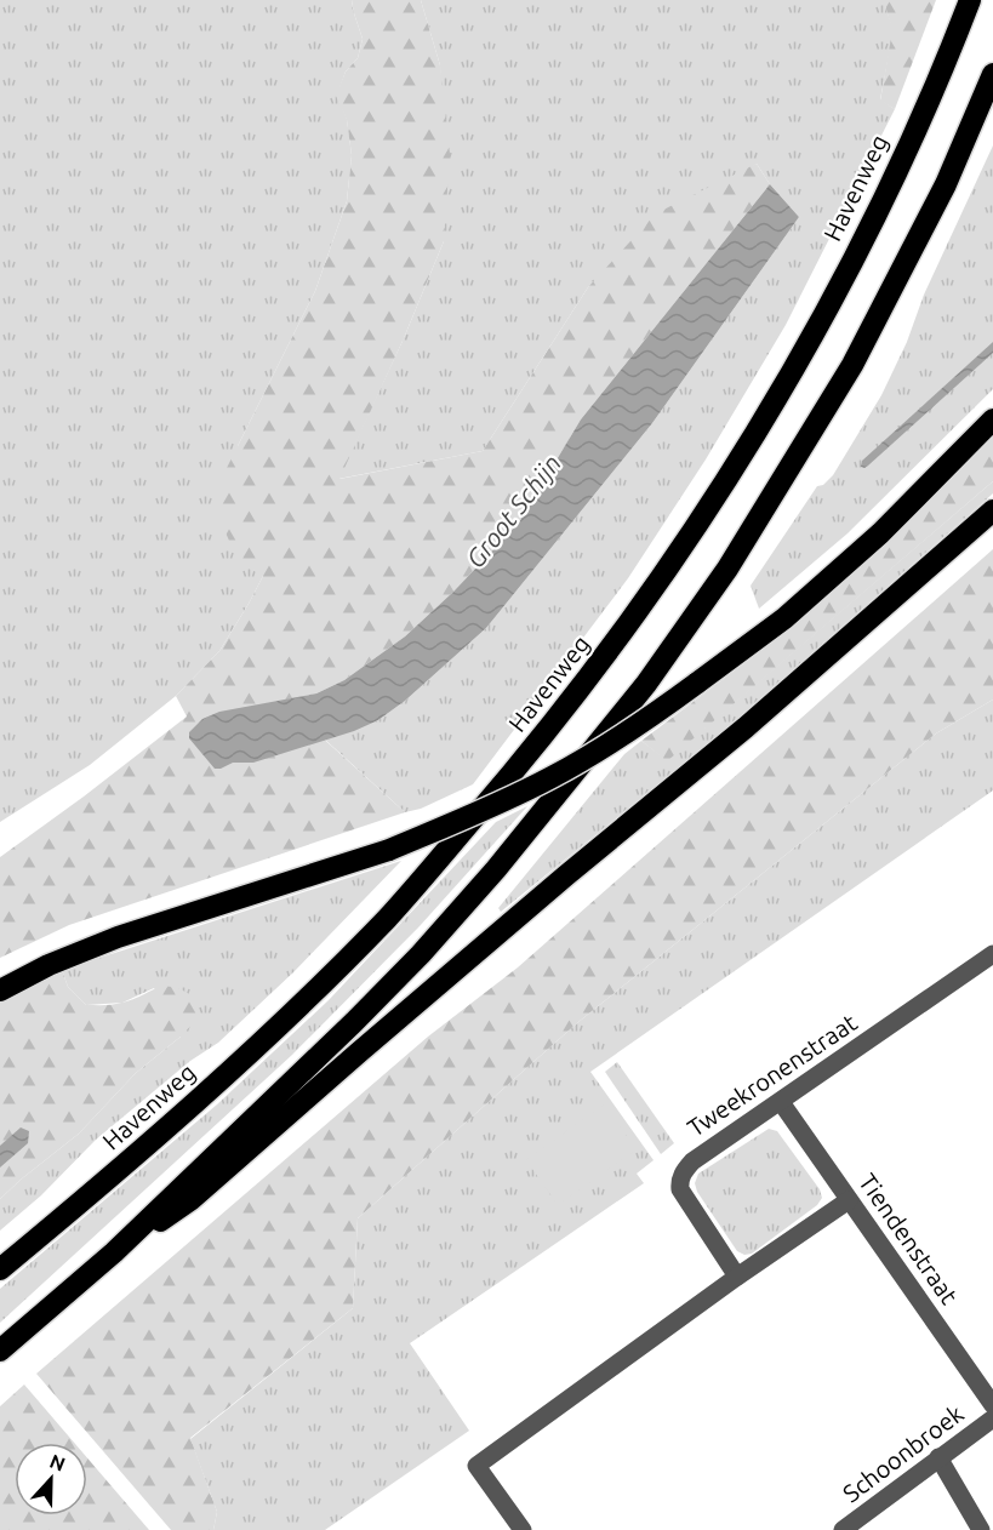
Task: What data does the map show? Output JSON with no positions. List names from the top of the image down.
{
  "streets": {
    "highway": ["Havenweg"],
    "street": ["Tweekronenstraat", "Tiendenstraat", "Schoonbroek"]
  },
  "crossings": [
    ["Tweekronenstraat", "Tiendenstraat"]
  ],
  "water": ["Groot Schijn"],
  "north": "top"
}
